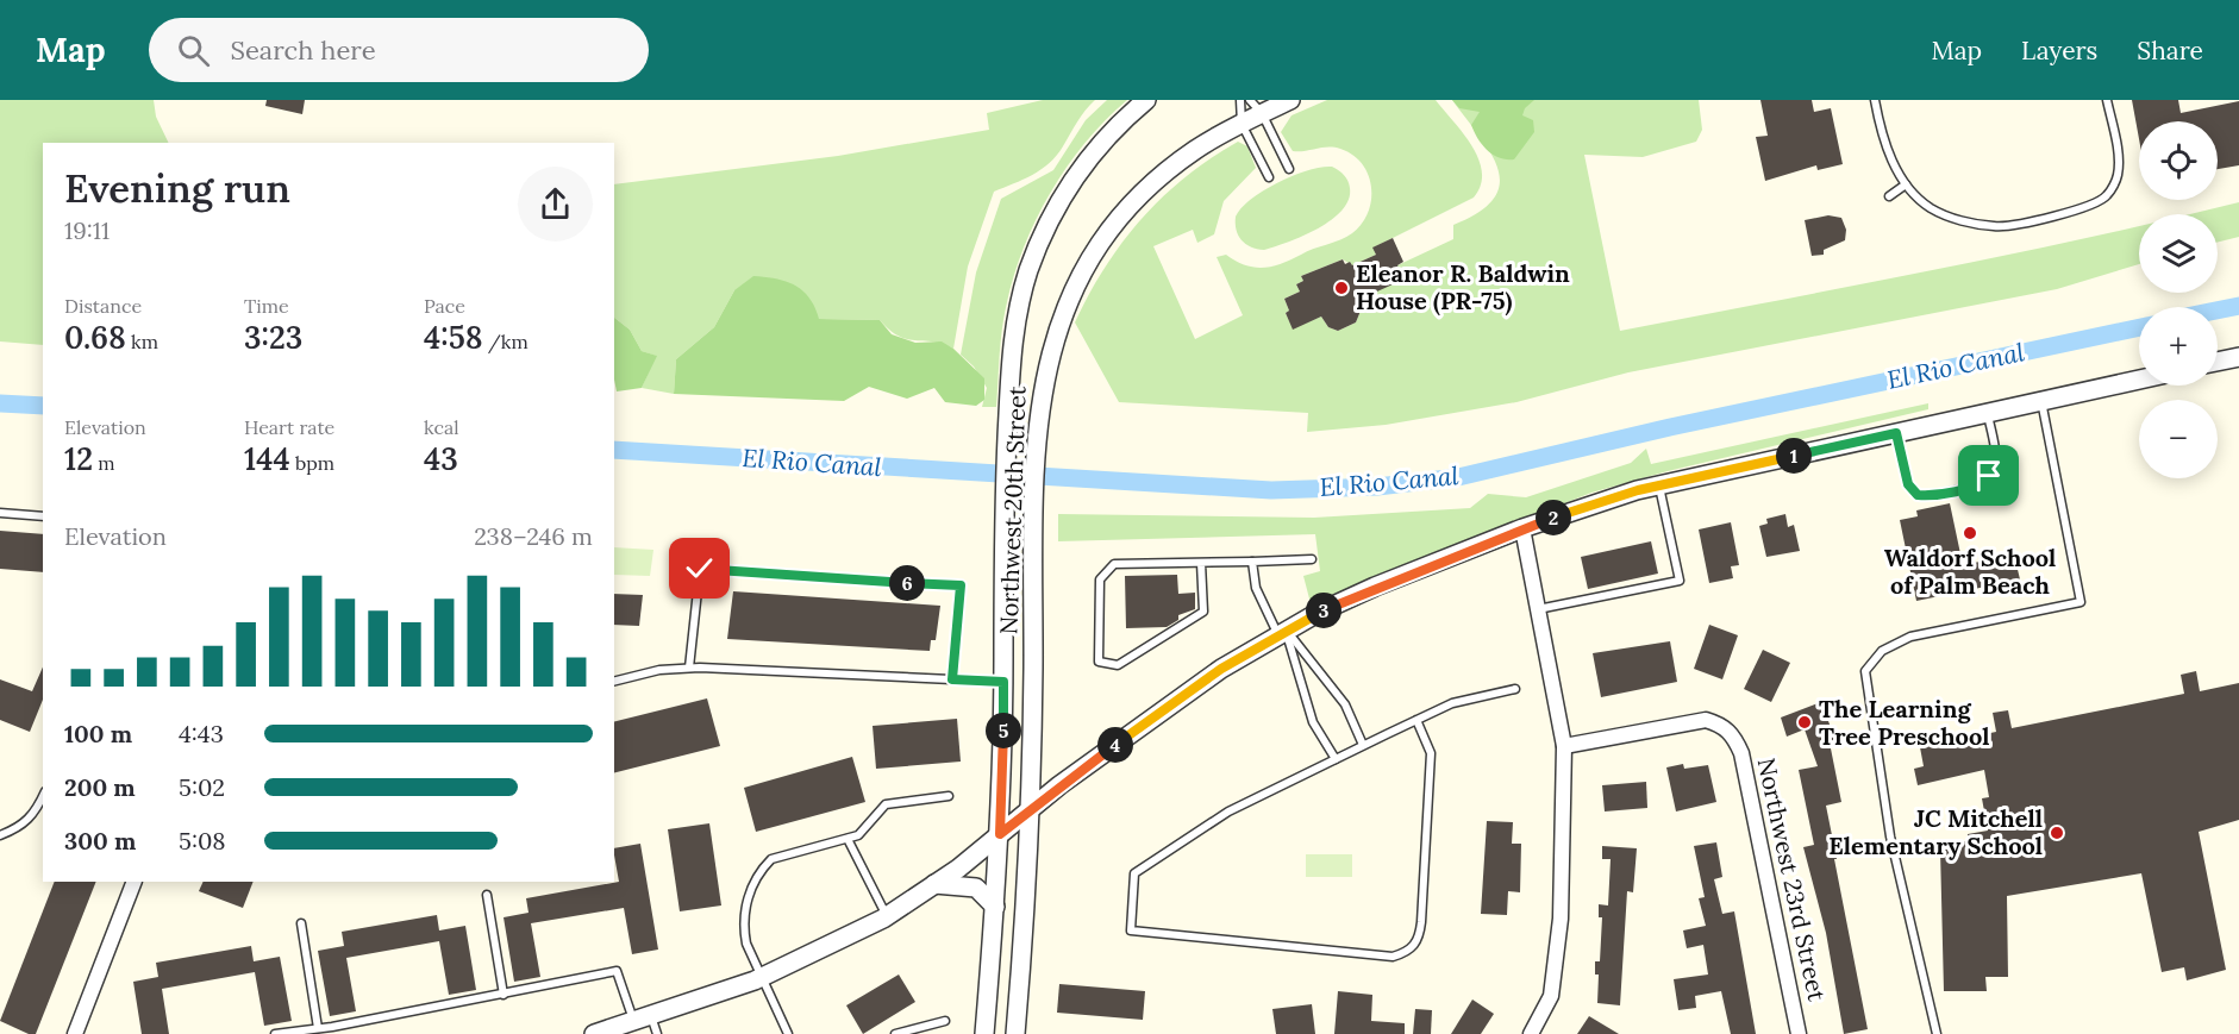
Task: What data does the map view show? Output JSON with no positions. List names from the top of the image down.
{
  "streets": {
    "street": ["Northwest 20th Street", "Northwest 23rd Street"]
  },
  "water": ["El Rio Canal"],
  "places": [
    "Eleanor R. Baldwin House (PR-75)",
    "Waldorf School of Palm Beach",
    "The Learning Tree Preschool",
    "JC Mitchell Elementary School"
  ],
  "page": {
    "header": "Map",
    "search": "Search here",
    "nav": ["Map", "Layers", "Share"],
    "map_buttons": ["+", "−"],
    "heading": ["Evening run", "19:11"],
    "stats": [
      ["Distance", "0.68 km"],
      ["Time", "3:23"],
      ["Pace", "4:58 /km"],
      ["Elevation", "12 m"],
      ["Heart rate", "144 bpm"],
      ["kcal", "43"]
    ],
    "pins": [
      "1",
      "2",
      "6",
      "3",
      "5",
      "4"
    ],
    "chart": ["Elevation", "238–246 m"],
    "list": [
      {
        "name": "100 m",
        "note": "4:43"
      },
      {
        "name": "200 m",
        "note": "5:02"
      },
      {
        "name": "300 m",
        "note": "5:08"
      }
    ]
  }
}
